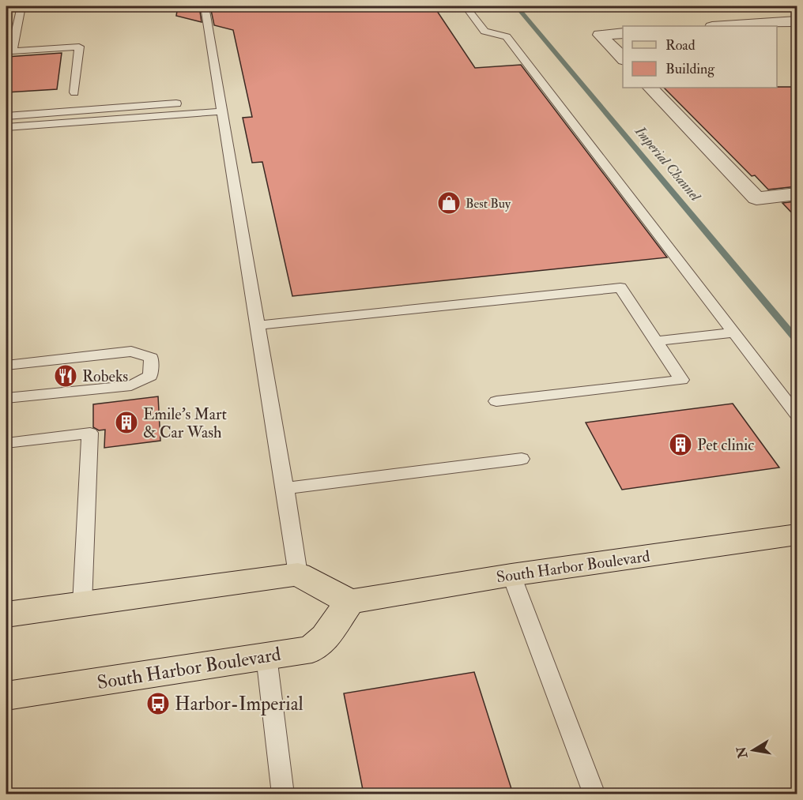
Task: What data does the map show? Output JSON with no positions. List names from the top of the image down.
{
  "streets": {
    "main road": ["South Harbor Boulevard"]
  },
  "water": ["Imperial Channel"],
  "places": {
    "shop": ["Best Buy"],
    "restaurant": ["Robeks"],
    "building": ["Emile's Mart & Car Wash", "Pet clinic"],
    "bus stop": ["Harbor-Imperial"]
  },
  "legend": ["Road", "Building"],
  "north": "left"
}
